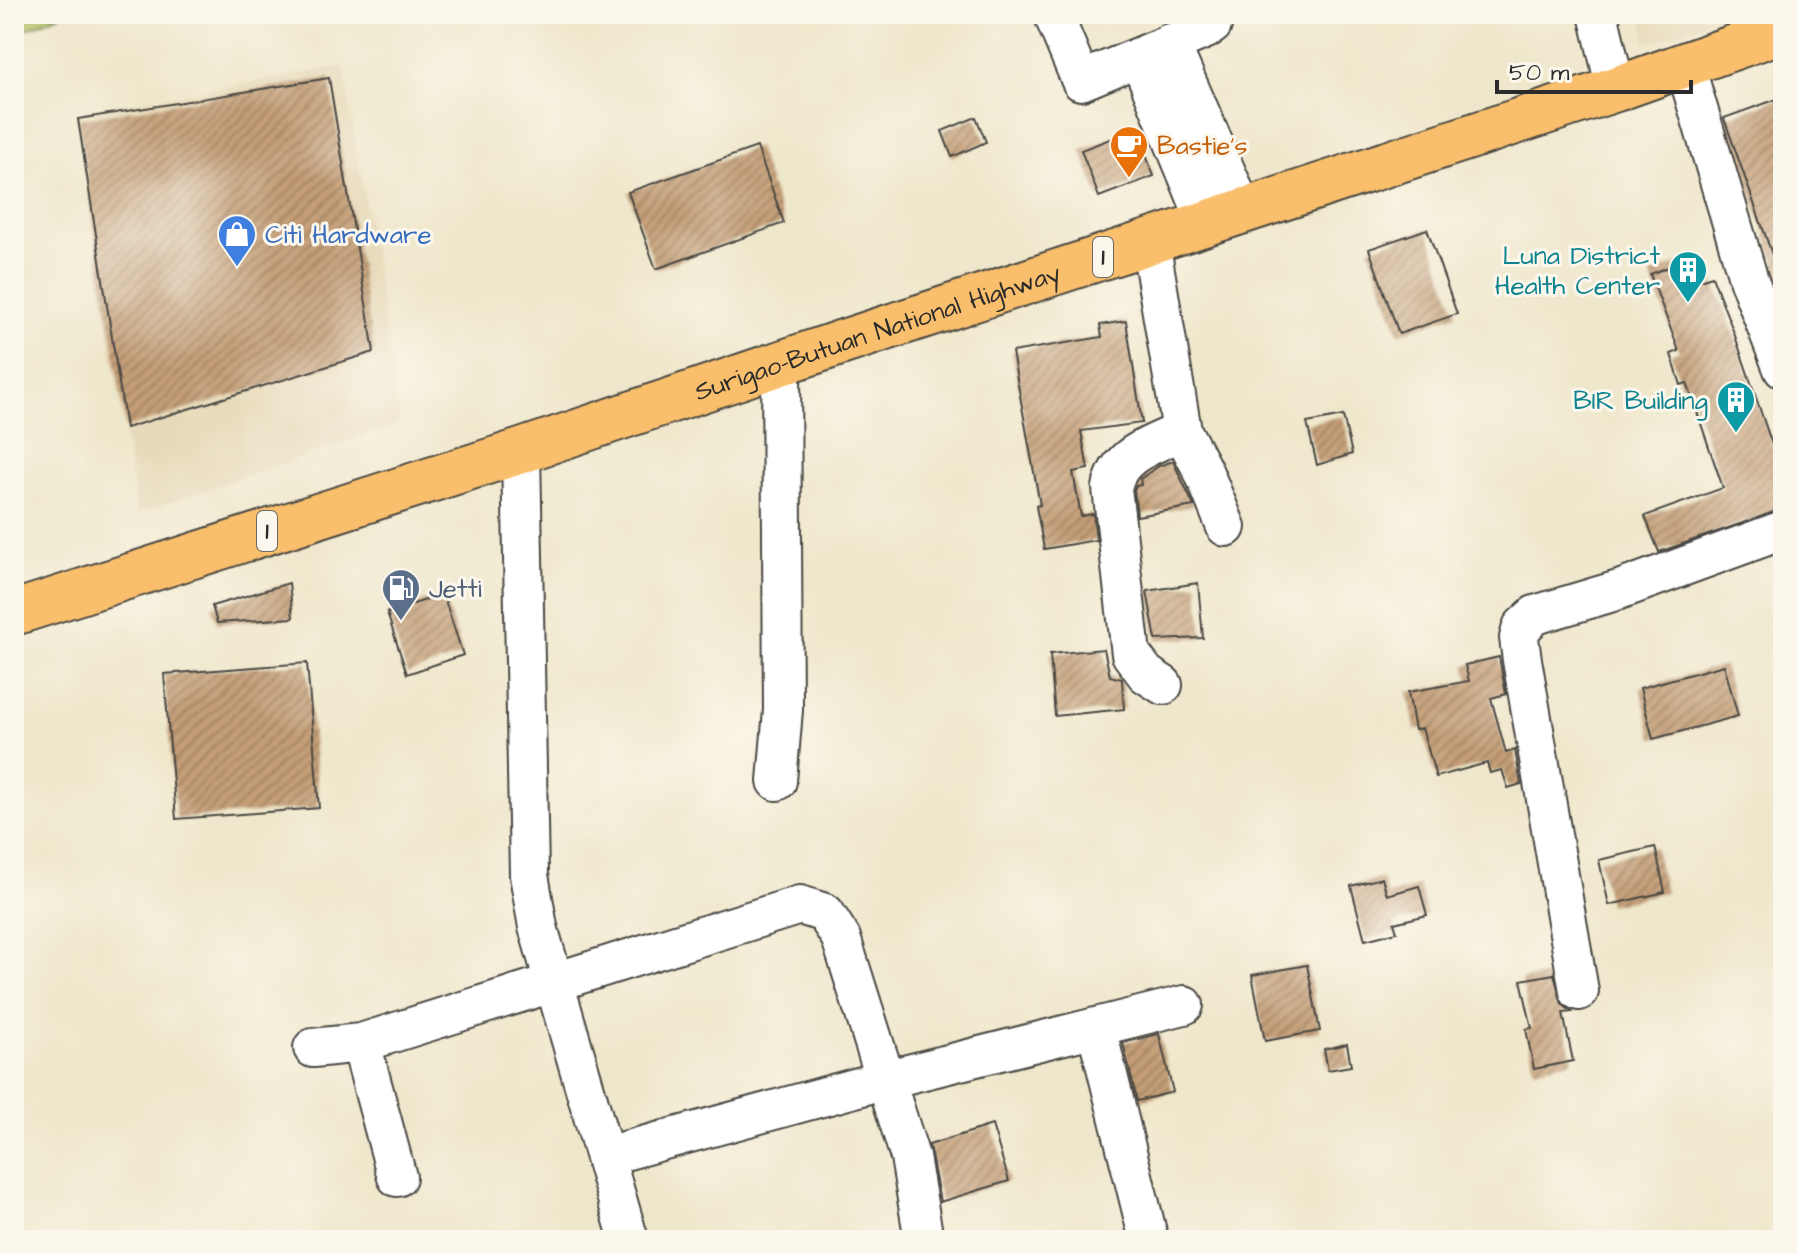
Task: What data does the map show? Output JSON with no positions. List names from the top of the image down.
{
  "streets": {
    "highway": ["1", "Surigao-Butuan National Highway"]
  },
  "places": {
    "cafe": ["Bastie's"],
    "shop": ["Citi Hardware"],
    "building": ["Luna District Health Center", "BIR Building"],
    "fuel station": ["Jetti"]
  },
  "scale_bar": "50 m"
}
